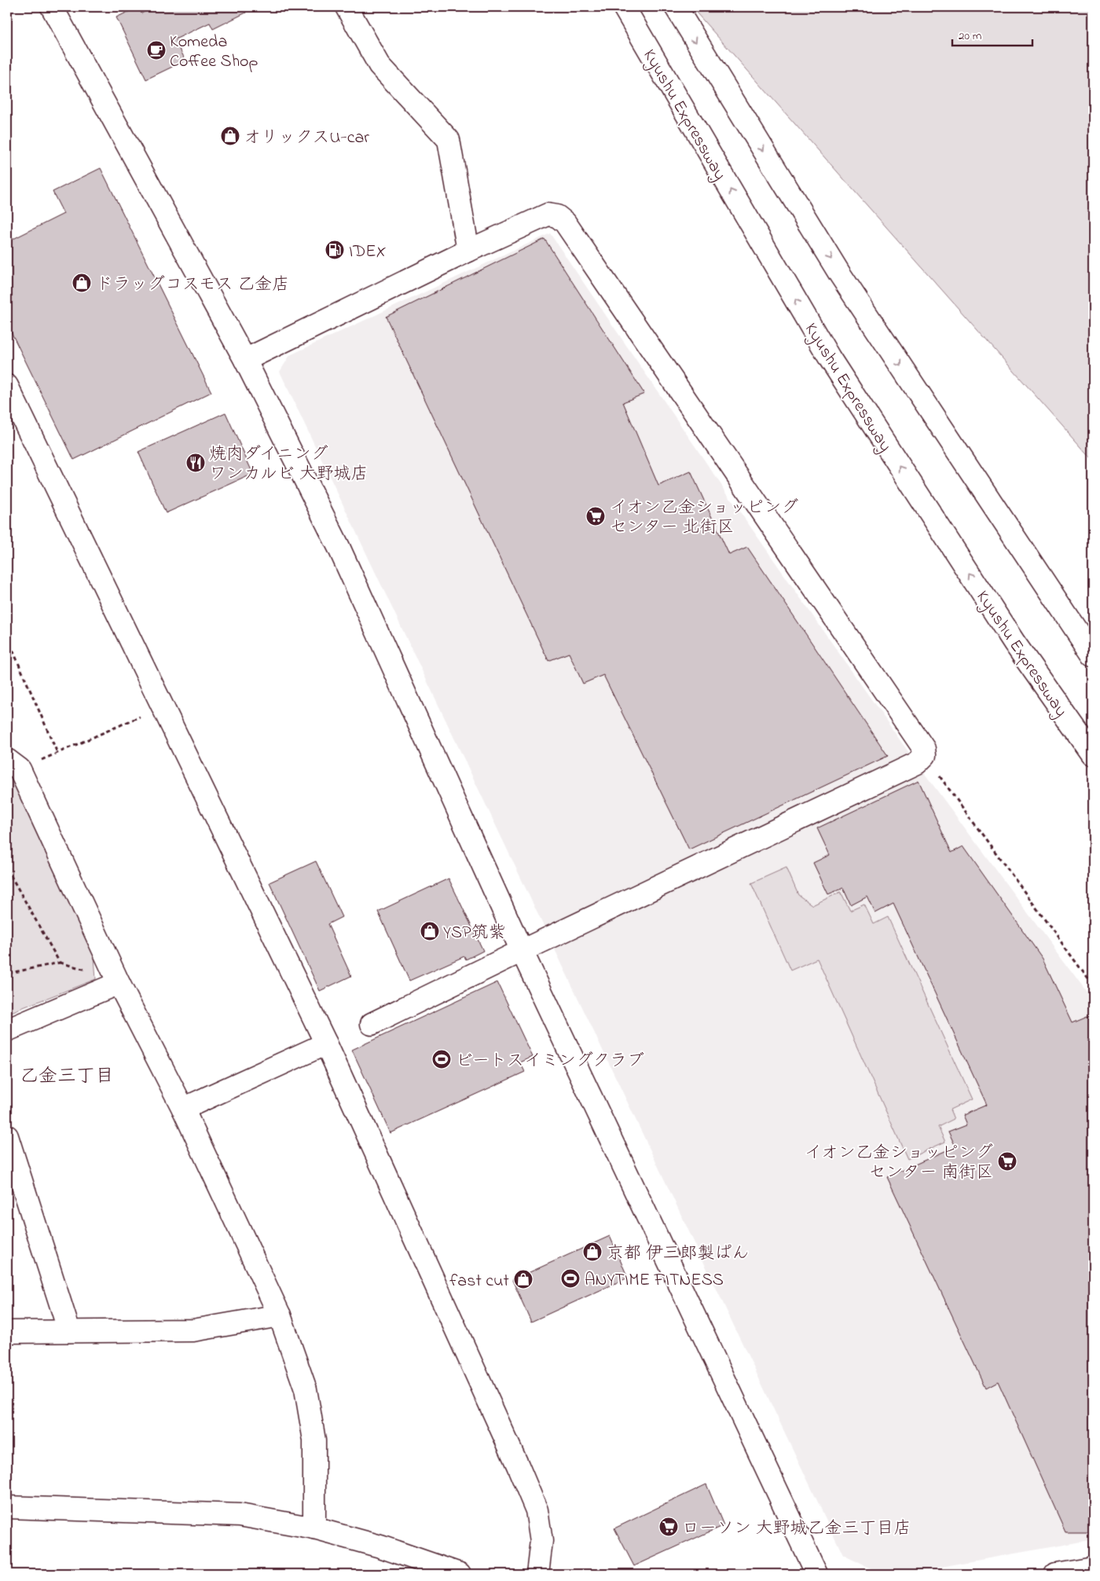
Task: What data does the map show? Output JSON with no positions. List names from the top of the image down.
{
  "streets": {
    "main road": ["Kyushu Expressway"]
  },
  "districts": ["乙金三丁目"],
  "places": {
    "cafe": ["Komeda Coffee Shop"],
    "shop": [
      "オリックスU-car",
      "ドラッグコスモス 乙金店",
      "YSP筑紫",
      "京都 伊三郎製ぱん",
      "fast cut"
    ],
    "fuel station": ["IDEX"],
    "restaurant": ["焼肉ダイニング ワンカルビ 大野城店"],
    "supermarket": ["イオン乙金ショッピング センター 北街区", "イオン乙金ショッピング センター 南街区", "ローソン 大野城乙金三丁目店"],
    "sports": ["ビートスイミングクラブ", "ANYTIME FITNESS"]
  },
  "scale_bar": "20 m"
}
